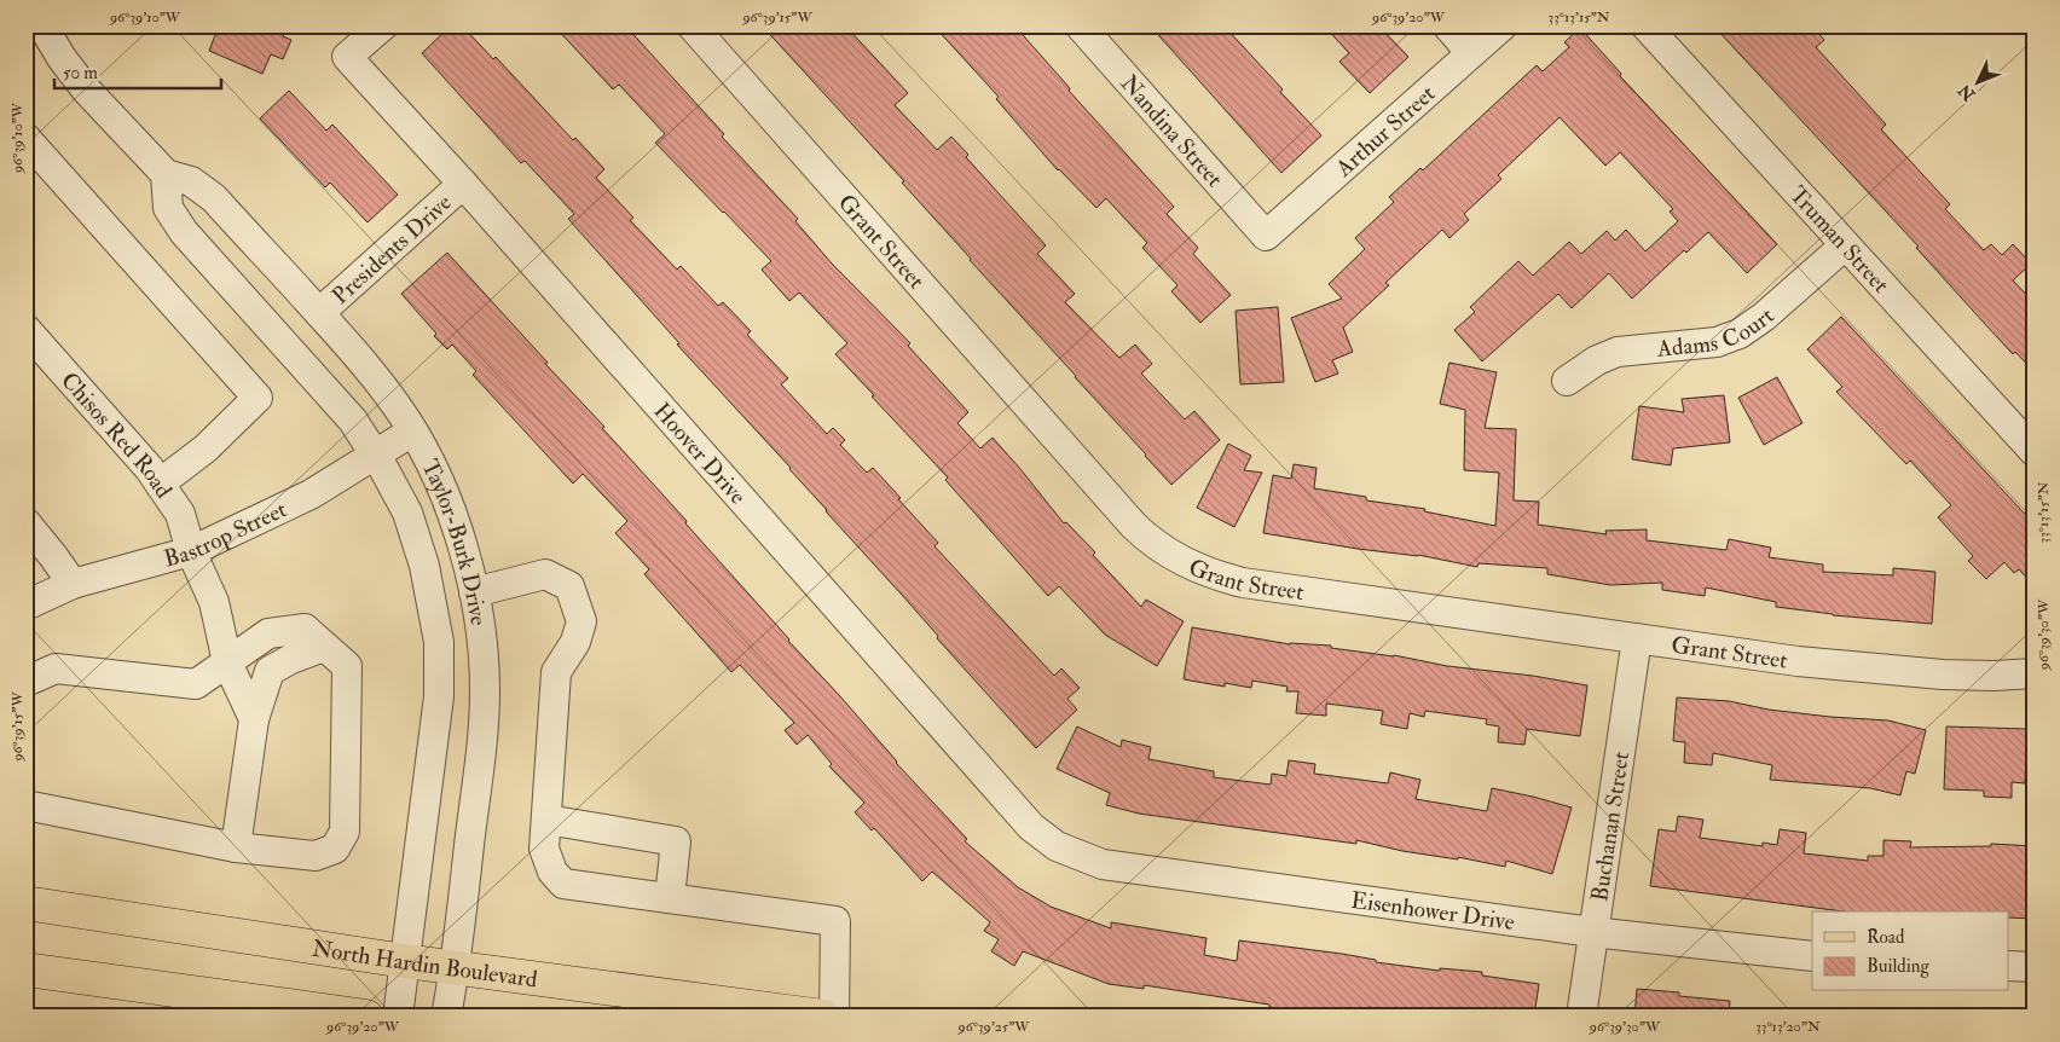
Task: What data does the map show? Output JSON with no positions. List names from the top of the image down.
{
  "streets": {
    "main road": ["North Hardin Boulevard"],
    "street": [
      "Nandina Street",
      "Arthur Street",
      "Truman Street",
      "Grant Street",
      "Presidents Drive",
      "Adams Court",
      "Chisos Red Road",
      "Hoover Drive",
      "Bastrop Street",
      "Taylor-Burk Drive",
      "Buchanan Street",
      "Eisenhower Drive"
    ]
  },
  "crossings": [
    ["Nandina Street", "Arthur Street"],
    ["Truman Street", "Adams Court"],
    ["Grant Street", "Buchanan Street"],
    ["Presidents Drive", "Hoover Drive"],
    ["Presidents Drive", "Taylor-Burk Drive"],
    ["Chisos Red Road", "Bastrop Street"],
    ["Hoover Drive", "Eisenhower Drive"],
    ["Bastrop Street", "Taylor-Burk Drive"],
    ["Taylor-Burk Drive", "North Hardin Boulevard"],
    ["Buchanan Street", "Eisenhower Drive"]
  ],
  "legend": ["Road", "Building"],
  "scale_bar": "50 m",
  "north": "bottom left",
  "coordinates": [
    "96°39'10\"W",
    "96°39'15\"W",
    "96°39'20\"W",
    "33°13'15\"N",
    "96°39'30\"W",
    "96°39'25\"W",
    "33°13'20\"N"
  ]
}
